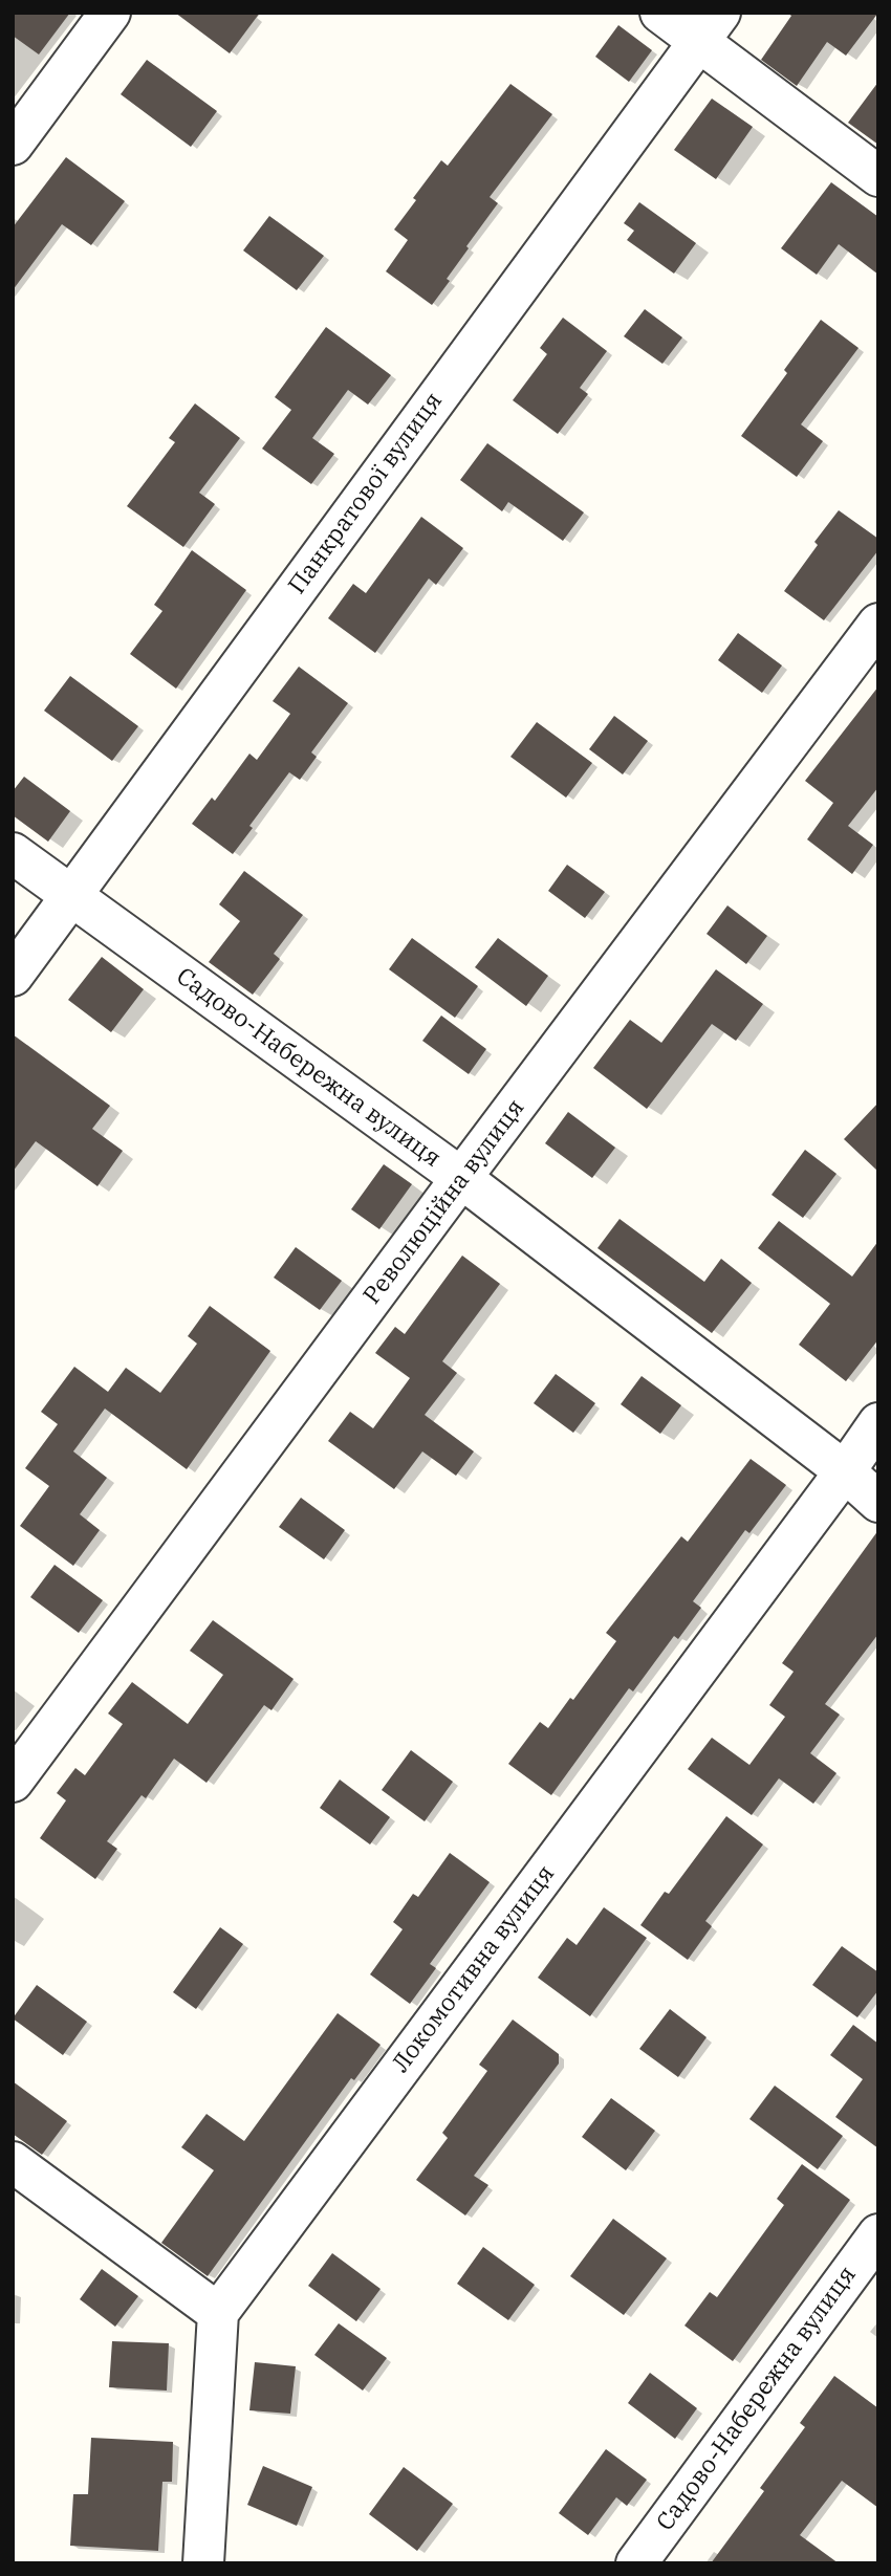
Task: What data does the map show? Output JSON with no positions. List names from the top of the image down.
{
  "streets": {
    "street": [
      "Панкратової вулиця",
      "Садово-Набережна вулиця",
      "Революційна вулиця",
      "Локомотивна вулиця"
    ]
  },
  "crossings": [
    ["Панкратової вулиця", "Садово-Набережна вулиця"],
    ["Садово-Набережна вулиця", "Революційна вулиця"],
    ["Садово-Набережна вулиця", "Локомотивна вулиця"]
  ]
}
